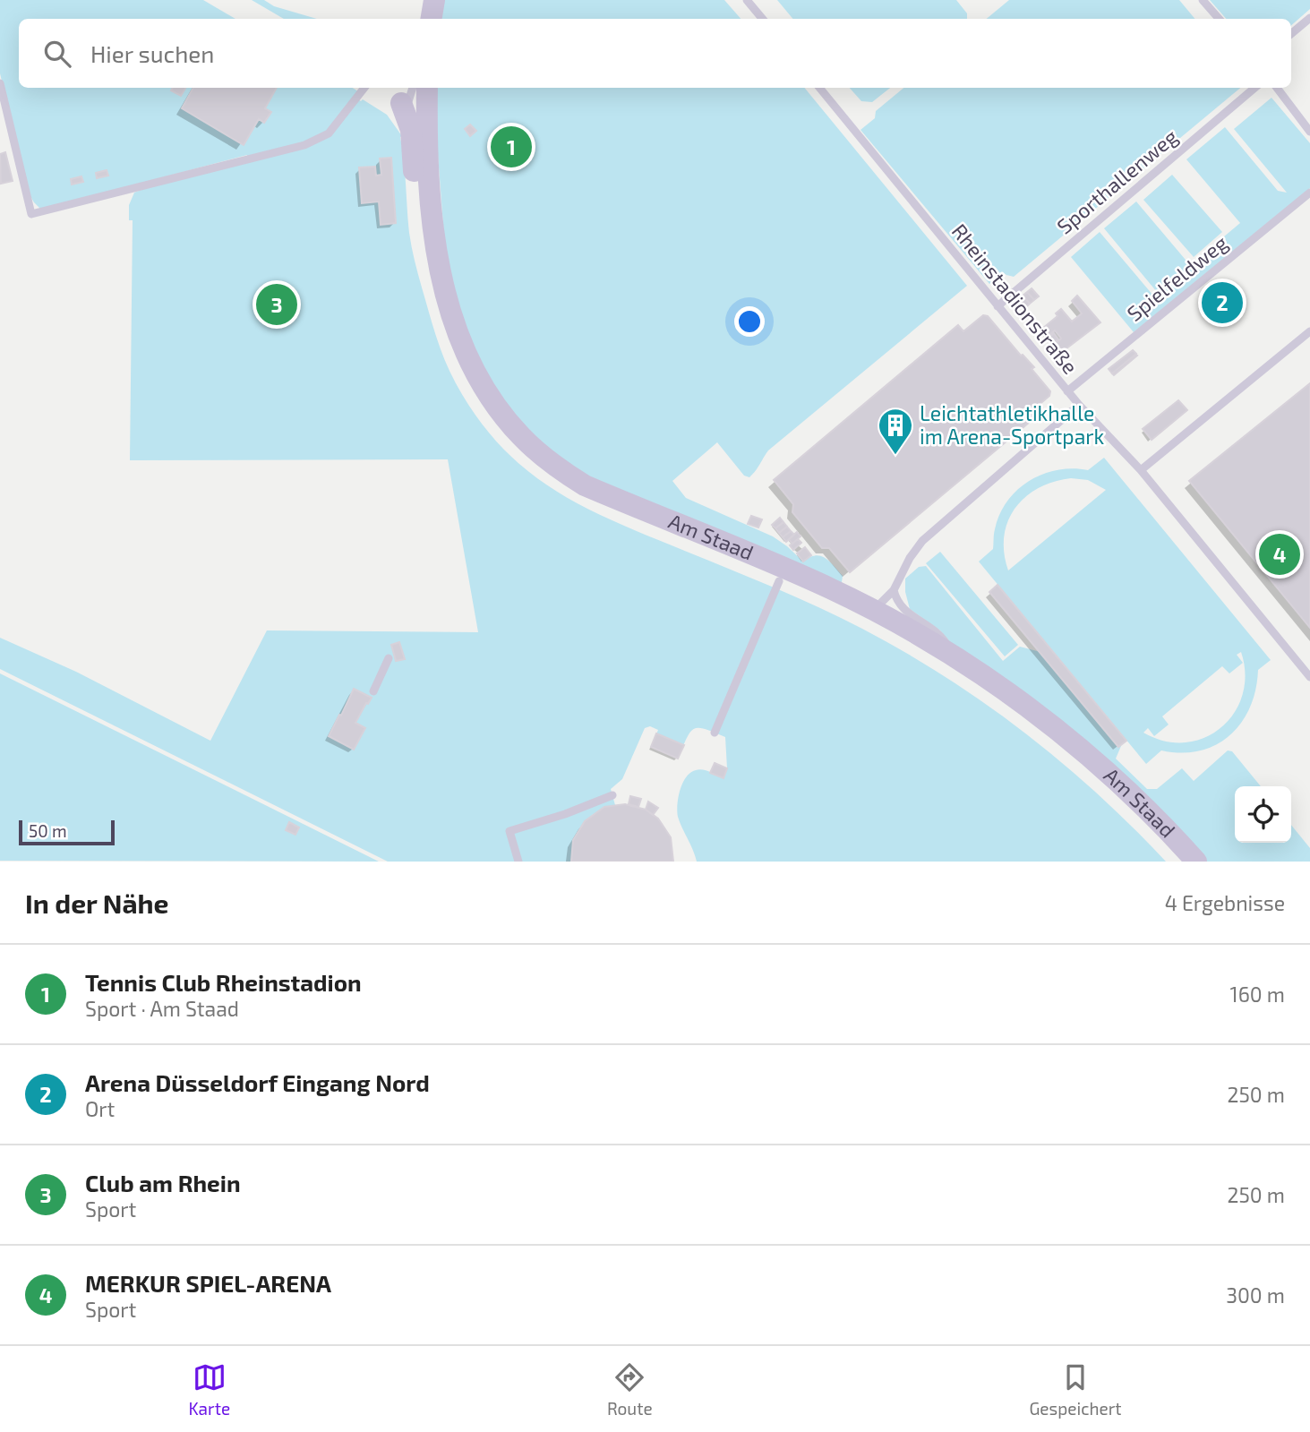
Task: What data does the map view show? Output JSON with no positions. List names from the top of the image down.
{
  "streets": {
    "street": ["Am Staad"],
    "lane": ["Sporthallenweg", "Spielfeldweg", "Rheinstadionstraße"]
  },
  "crossings": [
    ["Sporthallenweg", "Rheinstadionstraße"],
    ["Spielfeldweg", "Rheinstadionstraße"]
  ],
  "places": {
    "building": ["Leichtathletikhalle im Arena-Sportpark"]
  },
  "scale_bar": "50 m",
  "page": {
    "search": "Hier suchen",
    "pins": [
      "1",
      "2",
      "3",
      "4"
    ],
    "scale": "50 m",
    "heading": ["In der Nähe", "4 Ergebnisse"],
    "list": [
      {
        "mark": "1",
        "name": "Tennis Club Rheinstadion",
        "note": "Sport · Am Staad",
        "value": "160 m"
      },
      {
        "mark": "2",
        "name": "Arena Düsseldorf Eingang Nord",
        "note": "Ort",
        "value": "250 m"
      },
      {
        "mark": "3",
        "name": "Club am Rhein",
        "note": "Sport",
        "value": "250 m"
      },
      {
        "mark": "4",
        "name": "MERKUR SPIEL-ARENA",
        "note": "Sport",
        "value": "300 m"
      }
    ],
    "nav": ["Karte", "Route", "Gespeichert"]
  }
}
